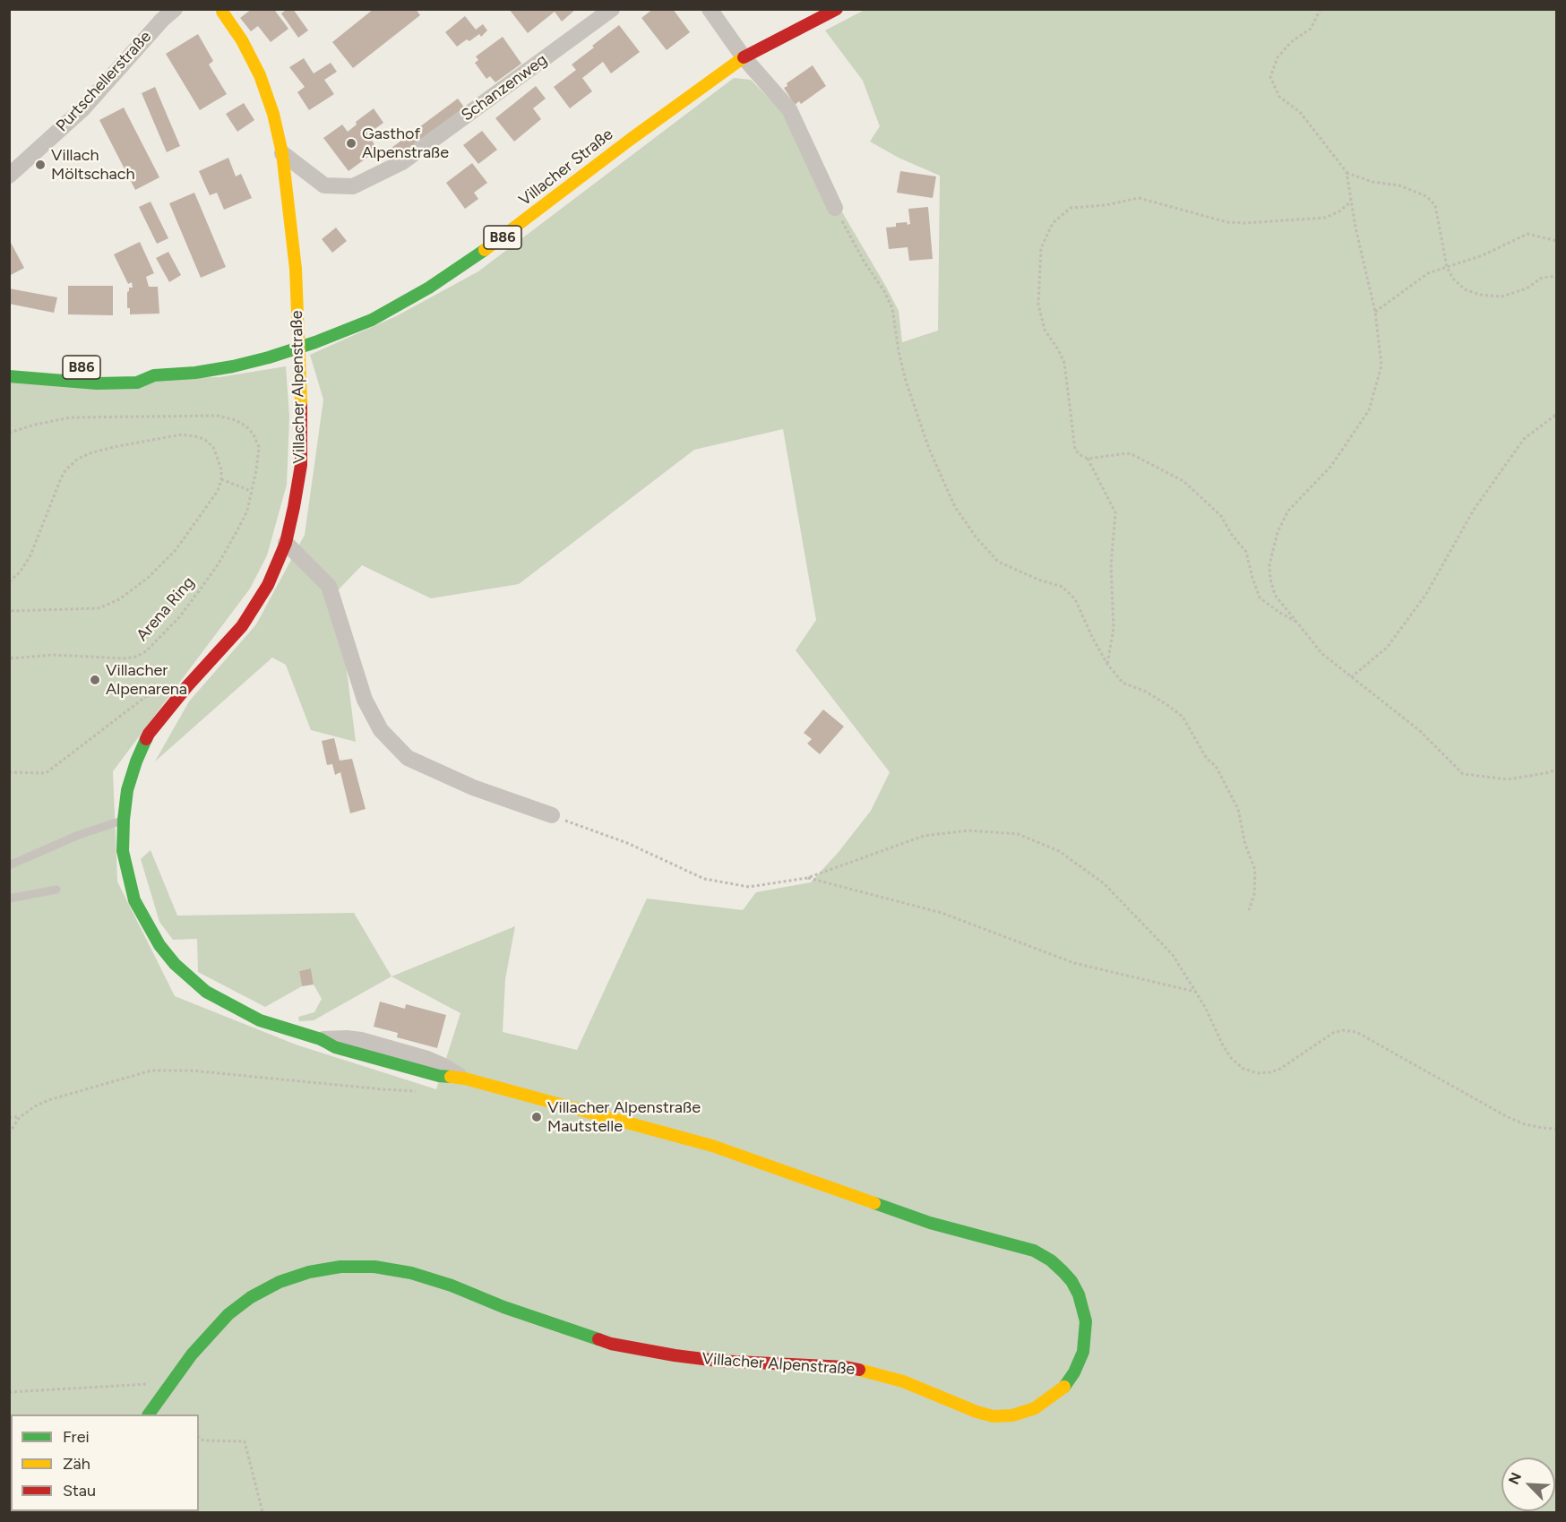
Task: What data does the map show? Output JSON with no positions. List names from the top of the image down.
{
  "streets": {
    "street": [
      "Purtschellerstraße",
      "Schanzenweg",
      "Villacher Straße",
      "B86",
      "Villacher Alpenstraße"
    ],
    "path": ["Arena Ring"]
  },
  "crossings": [
    ["Schanzenweg", "Villacher Alpenstraße"]
  ],
  "places": [
    "Gasthof Alpenstraße",
    "Villach Möltschach",
    "Villacher Alpenarena",
    "Villacher Alpenstraße Mautstelle"
  ],
  "legend": ["Frei", "Zäh", "Stau"],
  "north": "top left"
}
